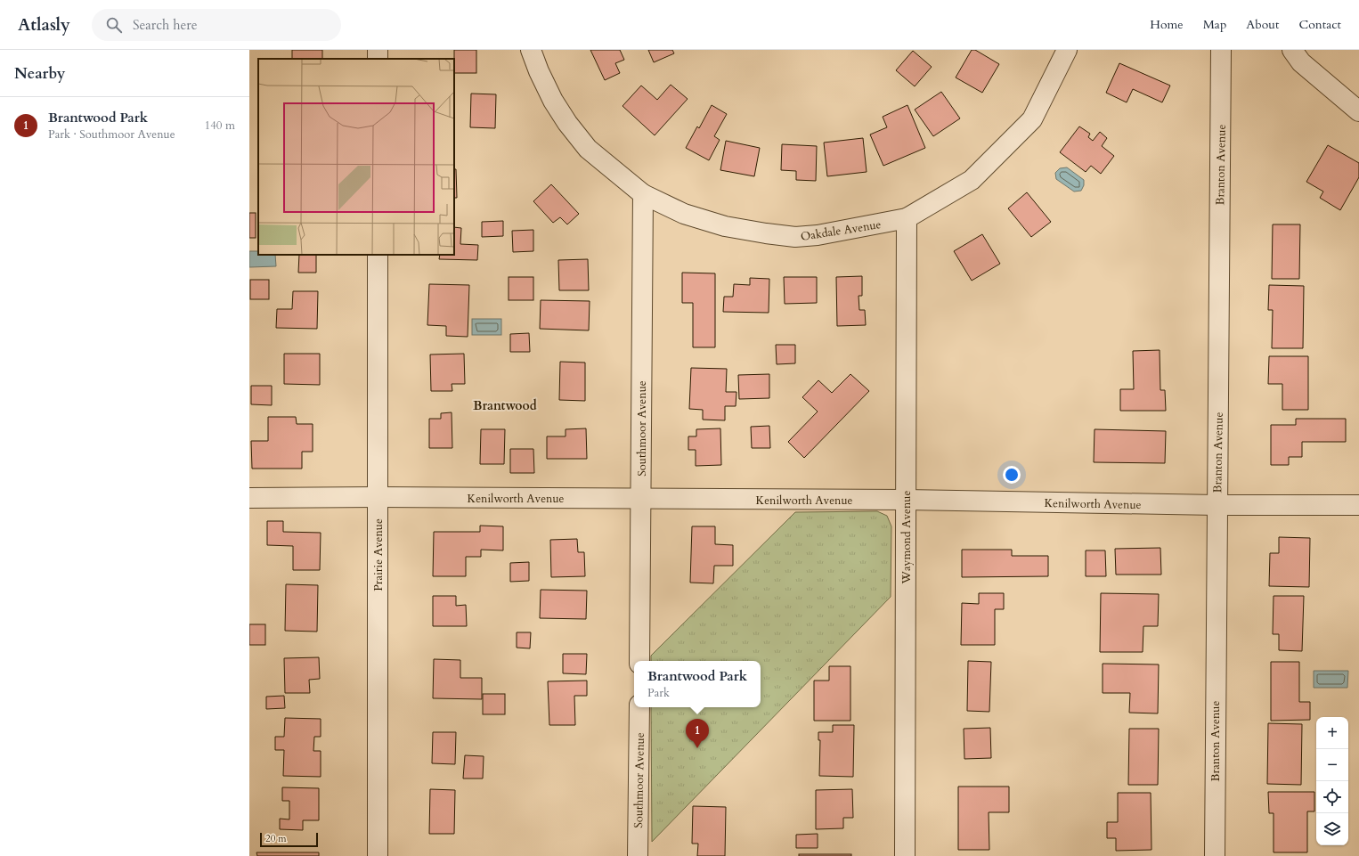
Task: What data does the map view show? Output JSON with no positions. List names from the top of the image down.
{
  "streets": {
    "street": [
      "Branton Avenue",
      "Oakdale Avenue",
      "Southmoor Avenue",
      "Kenilworth Avenue",
      "Waymond Avenue",
      "Prairie Avenue"
    ]
  },
  "crossings": [
    ["Branton Avenue", "Kenilworth Avenue"],
    ["Oakdale Avenue", "Southmoor Avenue"],
    ["Oakdale Avenue", "Waymond Avenue"],
    ["Southmoor Avenue", "Kenilworth Avenue"],
    ["Kenilworth Avenue", "Waymond Avenue"],
    ["Kenilworth Avenue", "Prairie Avenue"]
  ],
  "districts": ["Brantwood"],
  "scale_bar": "20 m",
  "page": {
    "header": "Atlasly",
    "search": "Search here",
    "nav": [
      "Home",
      "Map",
      "About",
      "Contact"
    ],
    "heading": "Nearby",
    "list": [
      {
        "mark": "1",
        "name": "Brantwood Park",
        "note": "Park · Southmoor Avenue",
        "value": "140 m"
      }
    ],
    "popup": ["Brantwood Park", "Park"],
    "map_buttons": ["+", "−"],
    "pins": "1",
    "scale": "20 m"
  }
}
